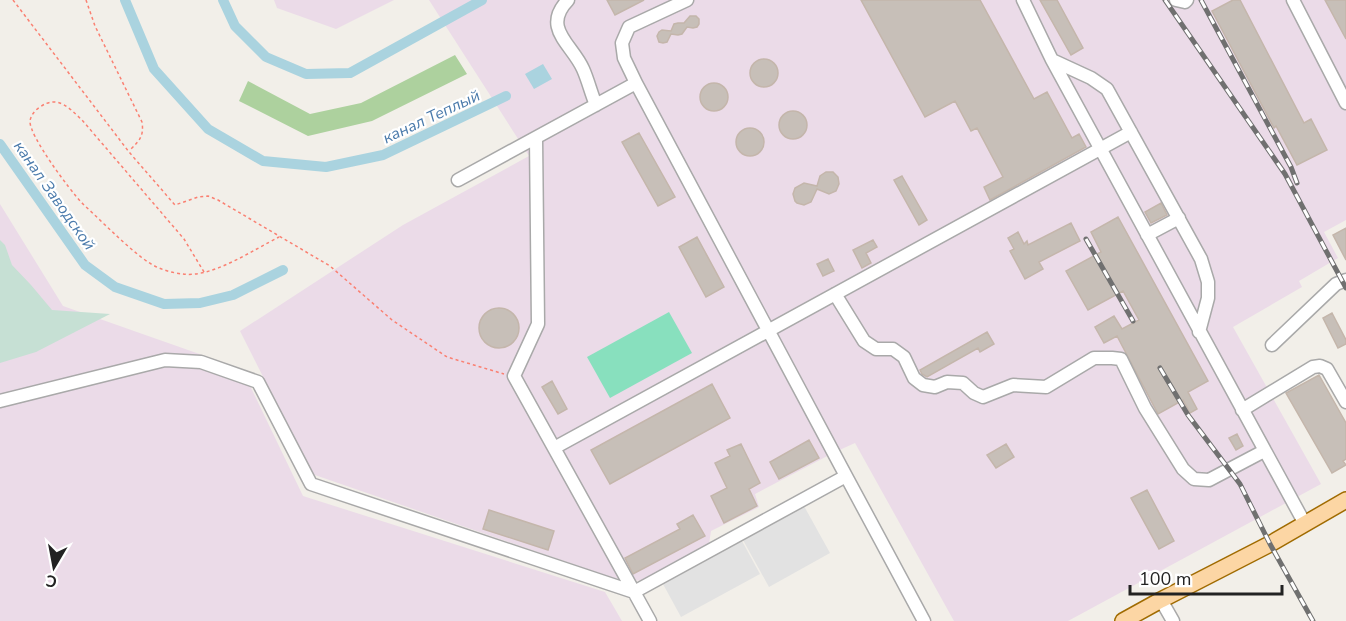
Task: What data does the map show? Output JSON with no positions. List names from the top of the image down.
{
  "water": ["канал Теплый", "канал Заводской"],
  "scale_bar": "100 m",
  "north": "bottom"
}
